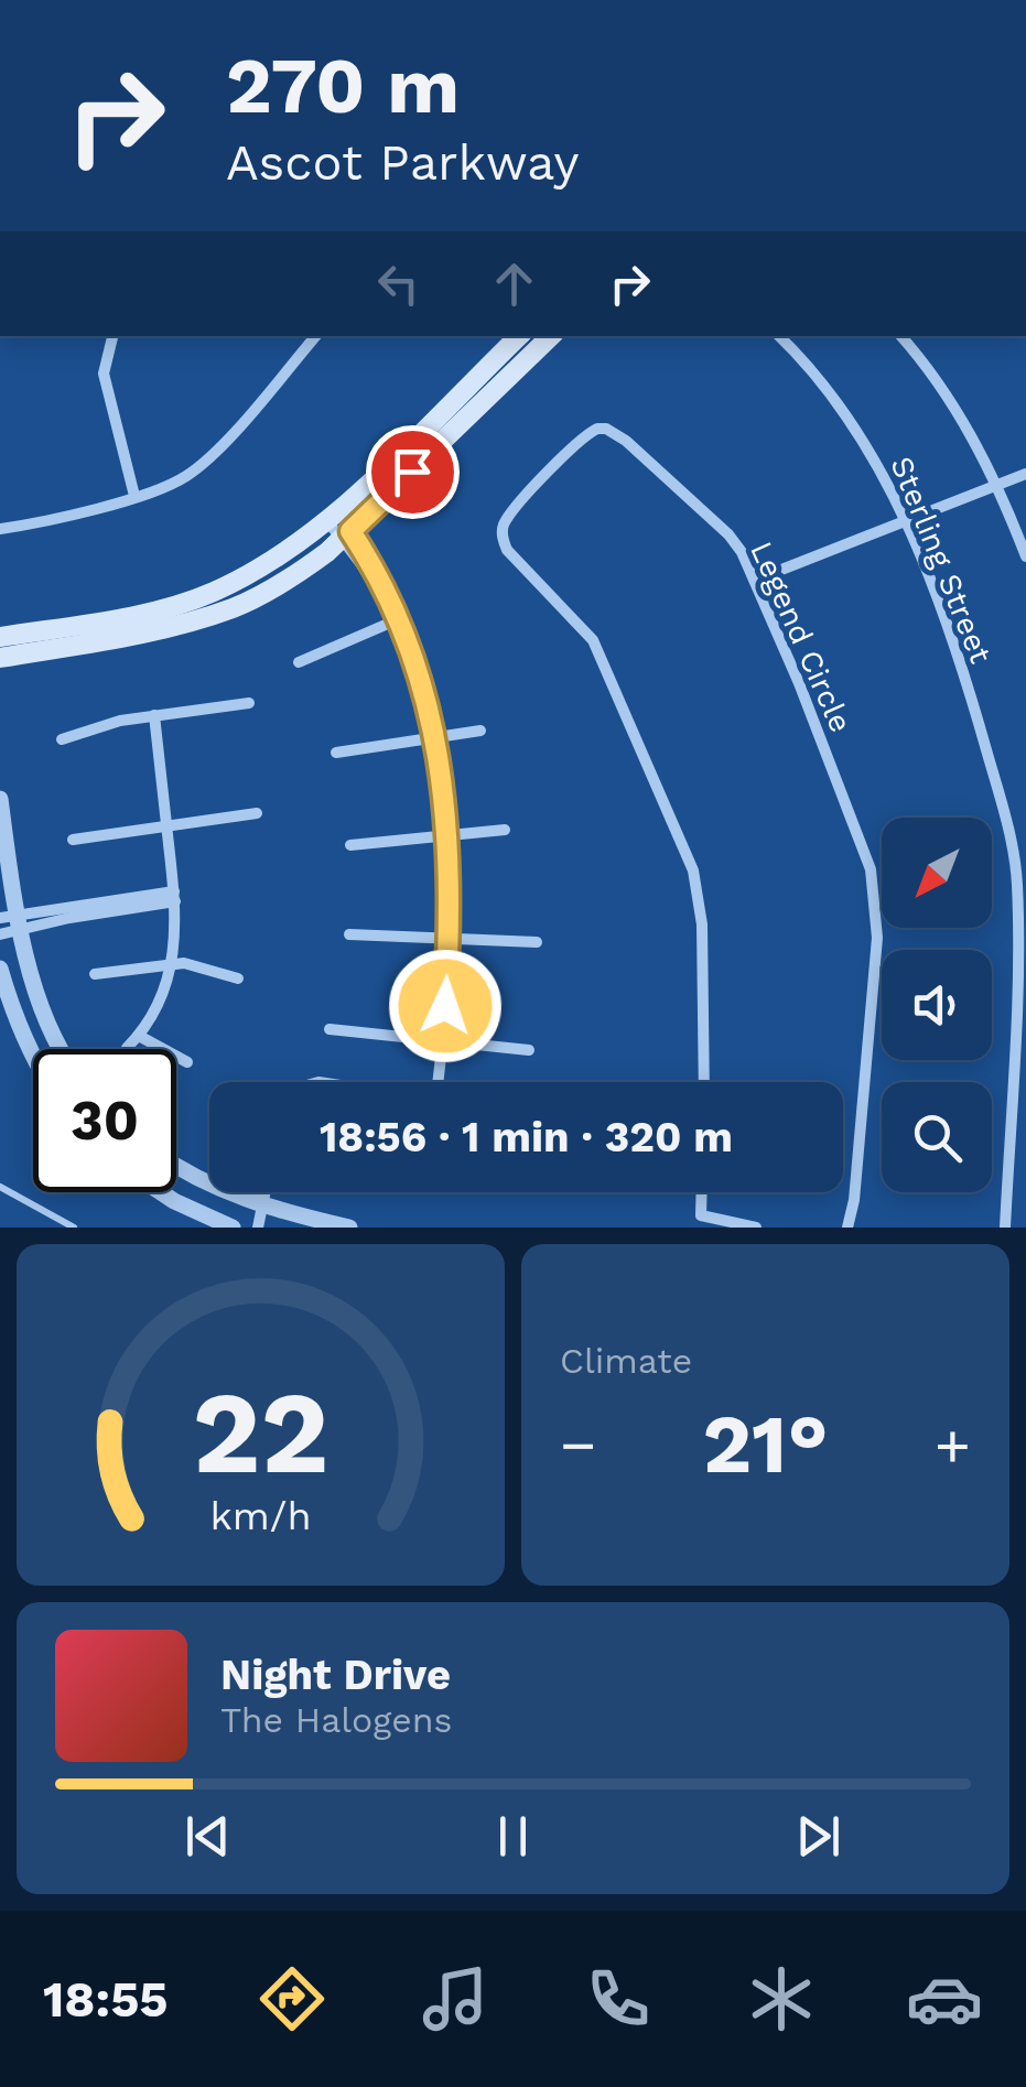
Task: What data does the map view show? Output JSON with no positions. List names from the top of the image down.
{
  "streets": {
    "street": ["Sterling Street", "Legend Circle"]
  },
  "north": "bottom left",
  "page": {
    "turn": ["270 m", "Ascot Parkway"],
    "limit": "30",
    "trip": "18:56 · 1 min · 320 m",
    "tile": "Climate",
    "heat": ["−", "21°", "+"],
    "song": ["Night Drive", "The Halogens"],
    "tabs": "18:55",
    "gauge": ["22", "km/h"]
  }
}
